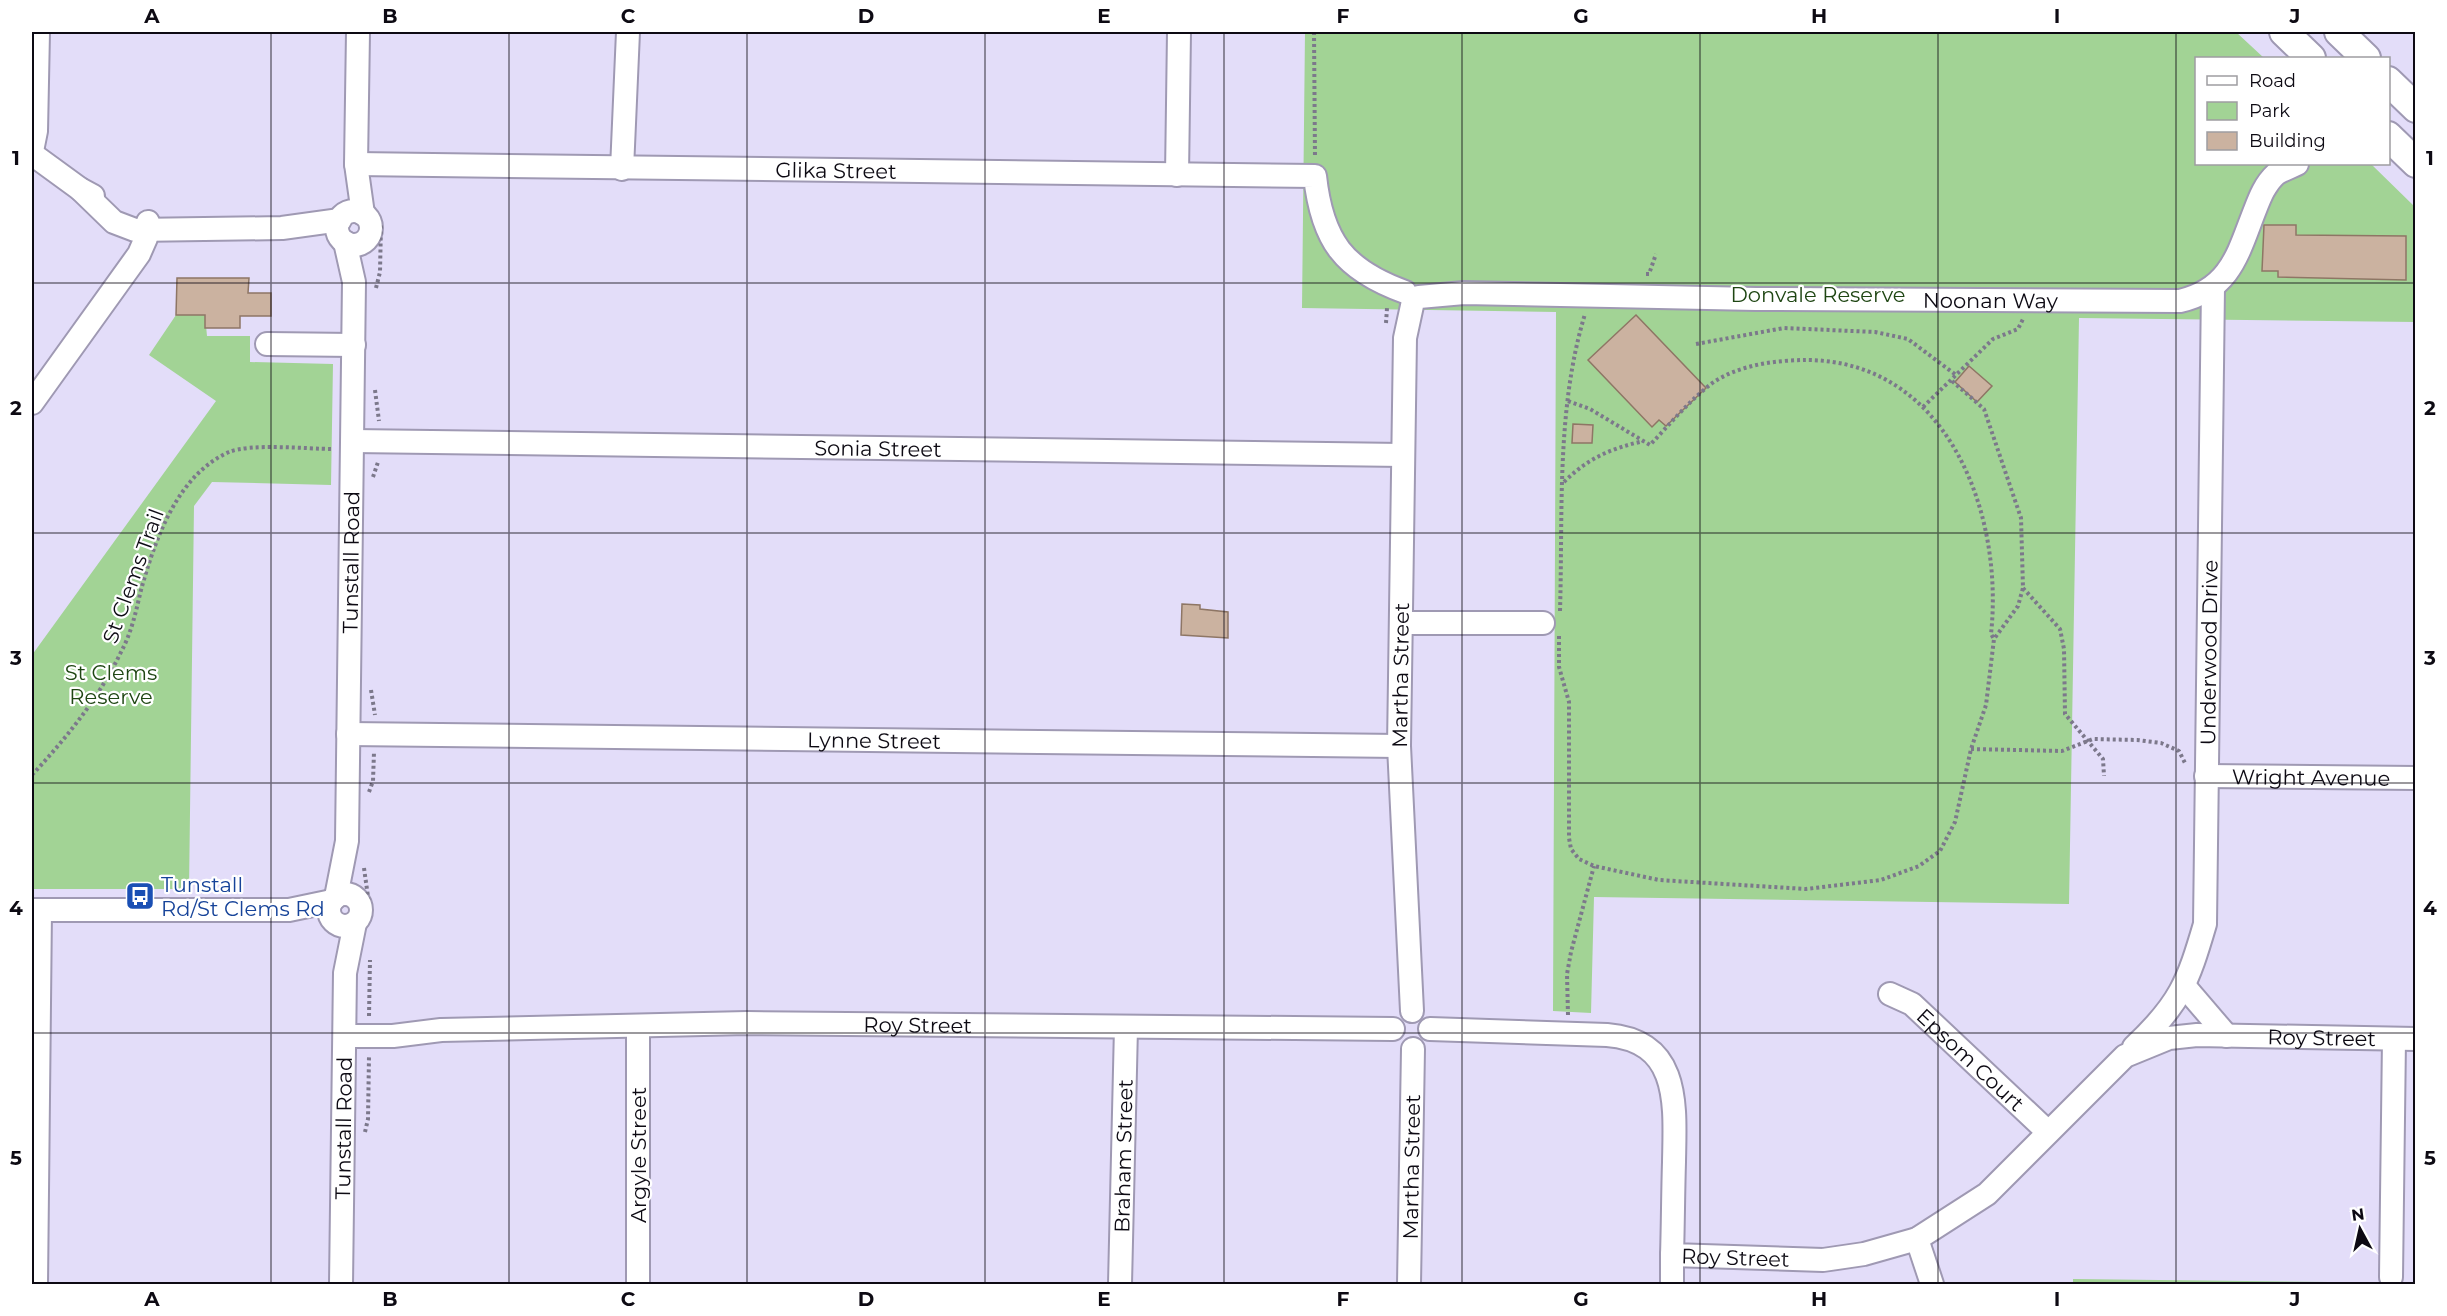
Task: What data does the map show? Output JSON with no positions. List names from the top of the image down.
{
  "streets": {
    "street": [
      "Glika Street",
      "Noonan Way",
      "Sonia Street",
      "Tunstall Road",
      "Underwood Drive",
      "Martha Street",
      "Lynne Street",
      "Wright Avenue",
      "Roy Street",
      "Epsom Court",
      "Argyle Street",
      "Braham Street"
    ],
    "path": ["St Clems Trail"]
  },
  "crossings": [
    ["Glika Street", "Tunstall Road"],
    ["Noonan Way", "Underwood Drive"],
    ["Noonan Way", "Martha Street"],
    ["Sonia Street", "Tunstall Road"],
    ["Sonia Street", "St Clems Trail"],
    ["Sonia Street", "Martha Street"],
    ["Tunstall Road", "St Clems Trail"],
    ["Tunstall Road", "Lynne Street"],
    ["Tunstall Road", "Roy Street"],
    ["Underwood Drive", "Wright Avenue"],
    ["Underwood Drive", "Roy Street"],
    ["Martha Street", "Lynne Street"],
    ["Martha Street", "Roy Street"],
    ["Roy Street", "Epsom Court"],
    ["Roy Street", "Argyle Street"],
    ["Roy Street", "Braham Street"]
  ],
  "parks": ["Donvale Reserve", "St Clems Reserve"],
  "places": {
    "bus stop": ["Tunstall Rd/St Clems Rd"]
  },
  "legend": ["Road", "Park", "Building"],
  "north": "top",
  "grid": {
    "columns": [
      "A",
      "B",
      "C",
      "D",
      "E",
      "F",
      "G",
      "H",
      "I",
      "J"
    ],
    "rows": [
      "1",
      "2",
      "3",
      "4",
      "5"
    ]
  }
}
